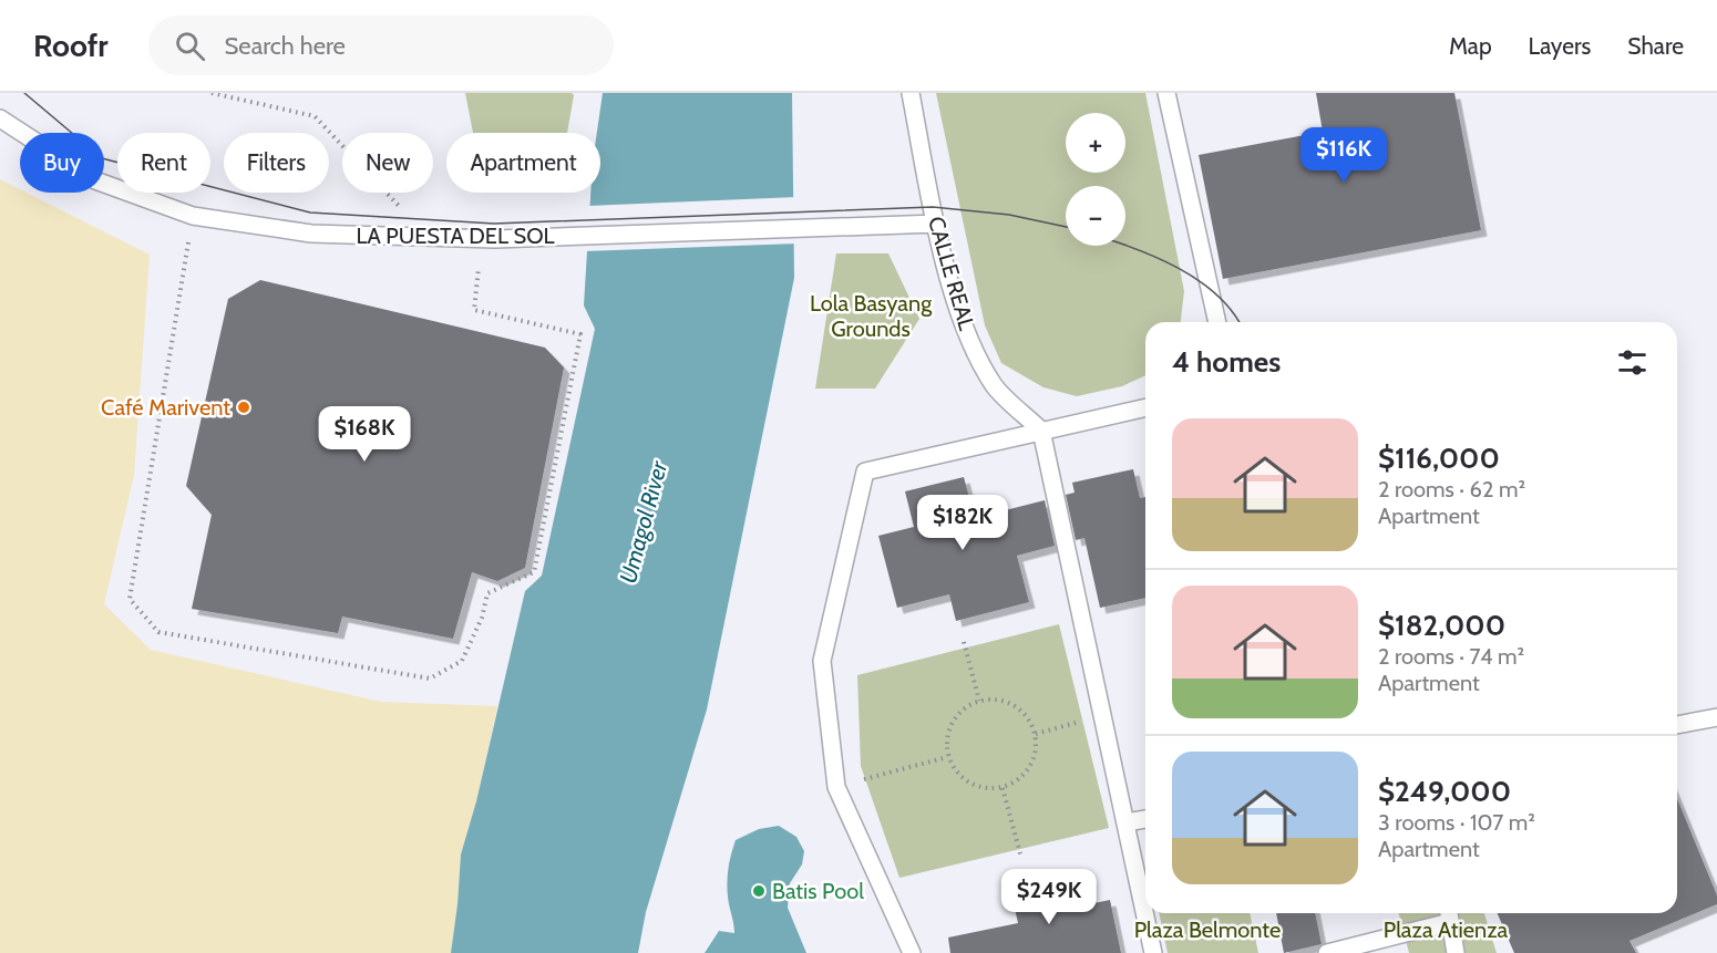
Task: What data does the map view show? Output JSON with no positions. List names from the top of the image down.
{
  "streets": {
    "lane": ["LA PUESTA DEL SOL", "CALLE REAL"]
  },
  "crossings": [
    ["LA PUESTA DEL SOL", "CALLE REAL"]
  ],
  "water": ["Umagol River"],
  "parks": ["Lola Basyang Grounds", "Plaza Belmonte", "Plaza Atienza"],
  "places": ["Café Marivent", "Batis Pool"],
  "page": {
    "header": "Roofr",
    "search": "Search here",
    "nav": ["Map", "Layers", "Share"],
    "map_buttons": ["+", "−"],
    "price": [
      "$116K",
      "$168K",
      "$182K",
      "$249K"
    ],
    "chip": [
      "Buy",
      "Rent",
      "Filters",
      "New",
      "Apartment"
    ],
    "heading": "4 homes",
    "list": [
      {
        "name": "$116,000",
        "note": "2 rooms · 62 m² · Apartment"
      },
      {
        "name": "$182,000",
        "note": "2 rooms · 74 m² · Apartment"
      },
      {
        "name": "$249,000",
        "note": "3 rooms · 107 m² · Apartment"
      }
    ]
  }
}
